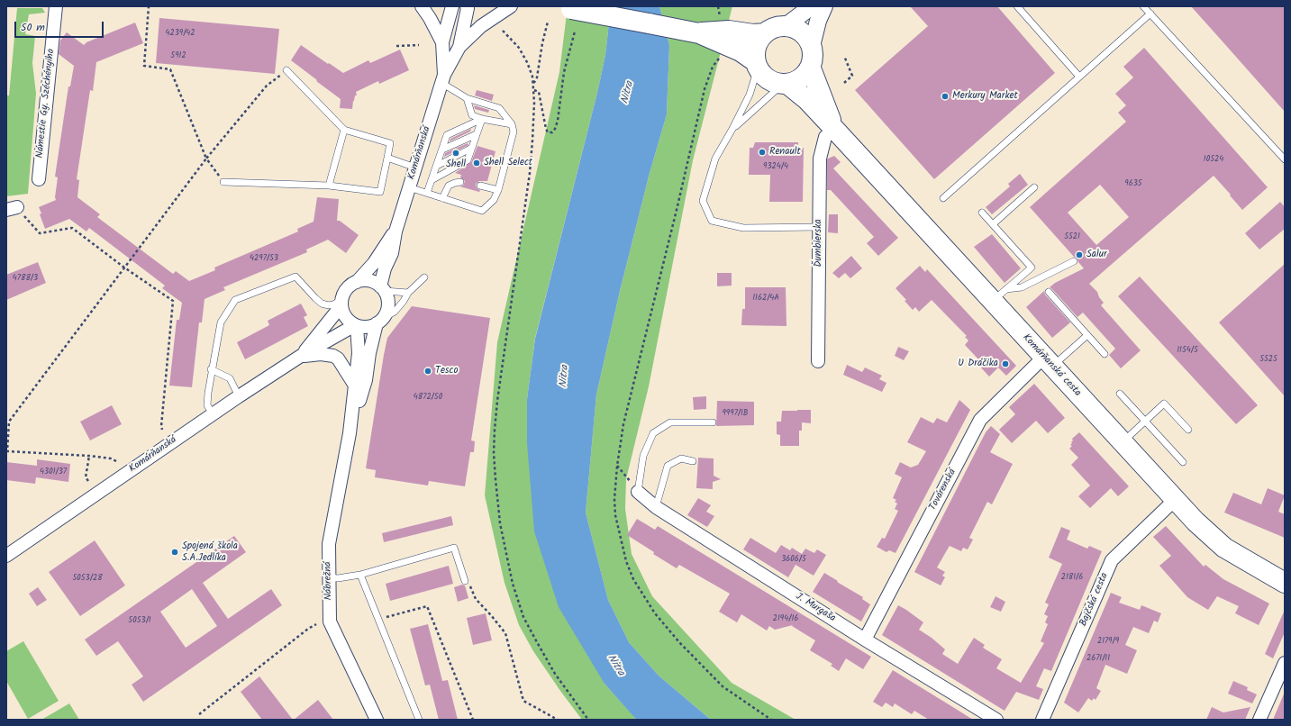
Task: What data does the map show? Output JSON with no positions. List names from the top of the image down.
{
  "streets": {
    "main road": ["Komárňanská cesta"],
    "street": [
      "Námestie Gy. Széchényiho",
      "Komárňanská",
      "Ďumbierska",
      "Továrenská",
      "Nábrežná",
      "Bajčská cesta",
      "J. Murgaša"
    ]
  },
  "crossings": [
    ["Komárňanská", "Nábrežná"],
    ["Ďumbierska", "Komárňanská cesta"],
    ["Komárňanská cesta", "Továrenská"],
    ["Komárňanská cesta", "Bajčská cesta"],
    ["Továrenská", "J. Murgaša"]
  ],
  "water": ["Nitra"],
  "places": [
    "Merkury Market",
    "Renault",
    "Shell",
    "Shell Select",
    "Salur",
    "U Dráčika",
    "Tesco",
    "Spojená škola S.A.Jedlíka"
  ],
  "house_numbers": [
    "4239/42",
    "5912",
    "10524",
    "9324/4",
    "9635",
    "5521",
    "4297/53",
    "4788/3",
    "1162/4A",
    "1154/5",
    "5525",
    "4872/50",
    "9997/1B",
    "4301/37",
    "3606/5",
    "2181/6",
    "5053/28",
    "2194/16",
    "5053/1",
    "2179/9",
    "2671/11"
  ],
  "scale_bar": "50 m"
}
